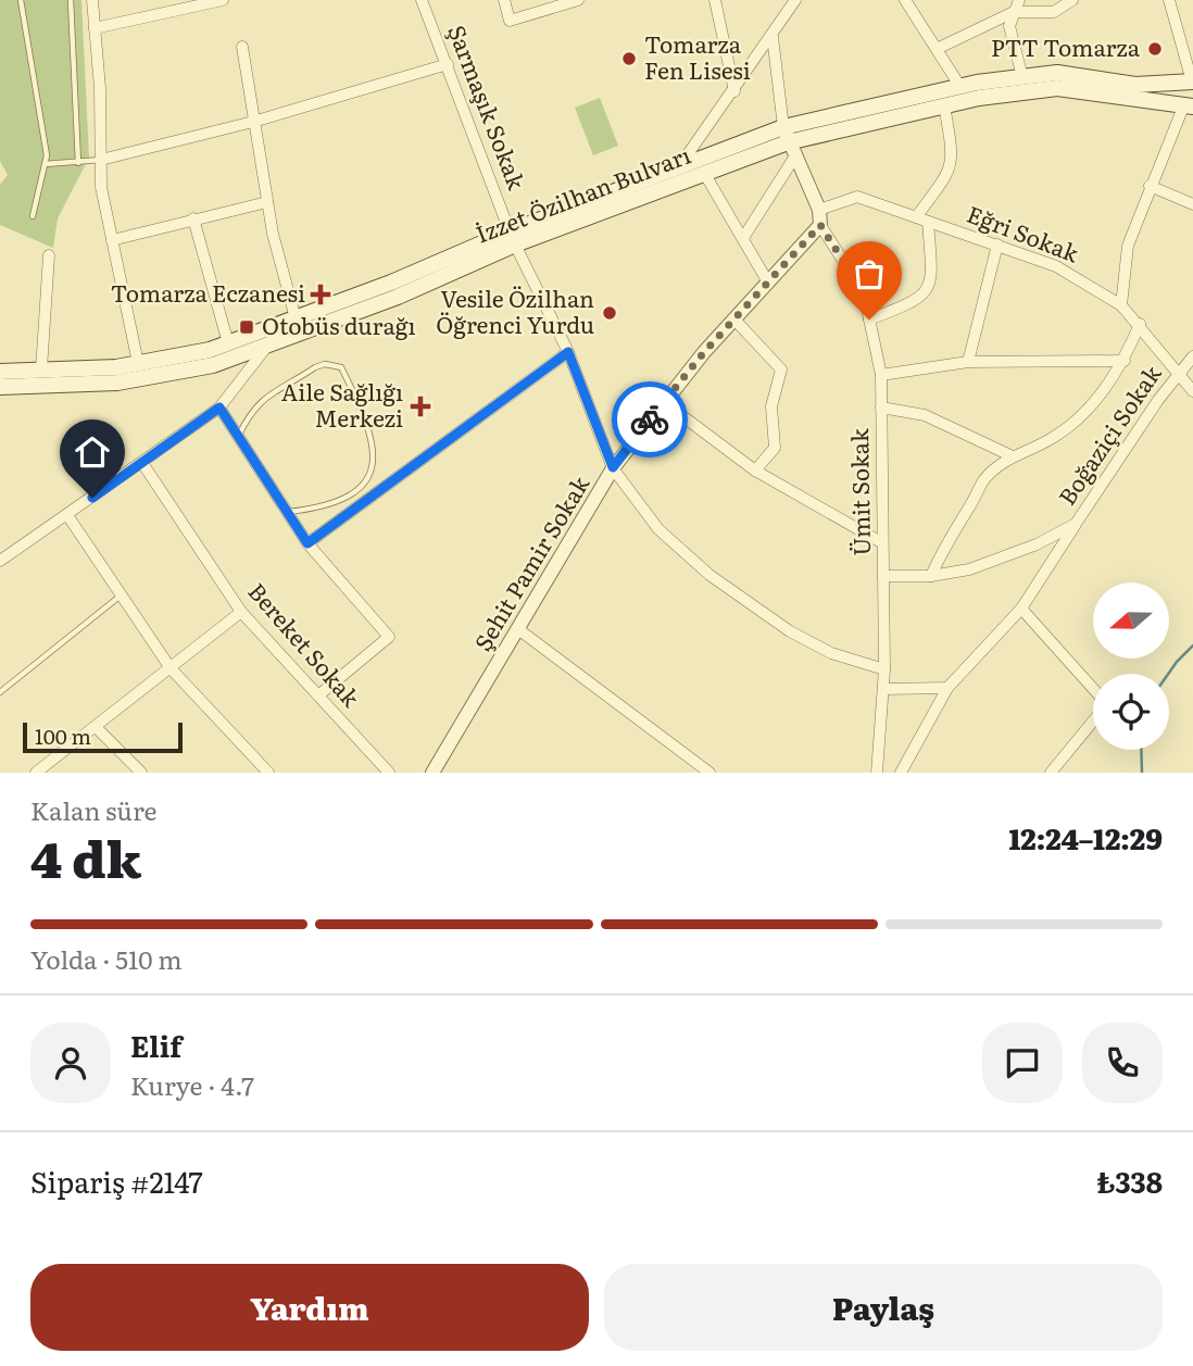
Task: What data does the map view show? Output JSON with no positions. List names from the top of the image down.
{
  "streets": {
    "main road": ["İzzet Özilhan Bulvarı"],
    "street": [
      "Şarmaşık Sokak",
      "Eğri Sokak",
      "Boğaziçi Sokak",
      "Ümit Sokak",
      "Şehit Pamir Sokak",
      "Bereket Sokak"
    ]
  },
  "crossings": [
    ["Şarmaşık Sokak", "İzzet Özilhan Bulvarı"],
    ["Şarmaşık Sokak", "Ümit Sokak"],
    ["Şarmaşık Sokak", "Şehit Pamir Sokak"],
    ["Eğri Sokak", "Boğaziçi Sokak"],
    ["Boğaziçi Sokak", "Ümit Sokak"],
    ["Ümit Sokak", "Şehit Pamir Sokak"]
  ],
  "places": {
    "other": ["PTT Tomarza", "Tomarza Fen Lisesi", "Vesile Özilhan Öğrenci Yurdu"],
    "health": ["Tomarza Eczanesi", "Aile Sağlığı Merkezi"],
    "transit": ["Otobüs durağı"]
  },
  "scale_bar": "100 m",
  "north": "left",
  "page": {
    "scale": "100 m",
    "heading": ["4 dk", "Kalan süre", "12:24–12:29"],
    "panel": [
      "Elif",
      "Kurye · 4.7",
      "Sipariş #2147",
      "₺338"
    ],
    "bar": "Yolda · 510 m",
    "buttons": ["Yardım", "Paylaş"]
  }
}
